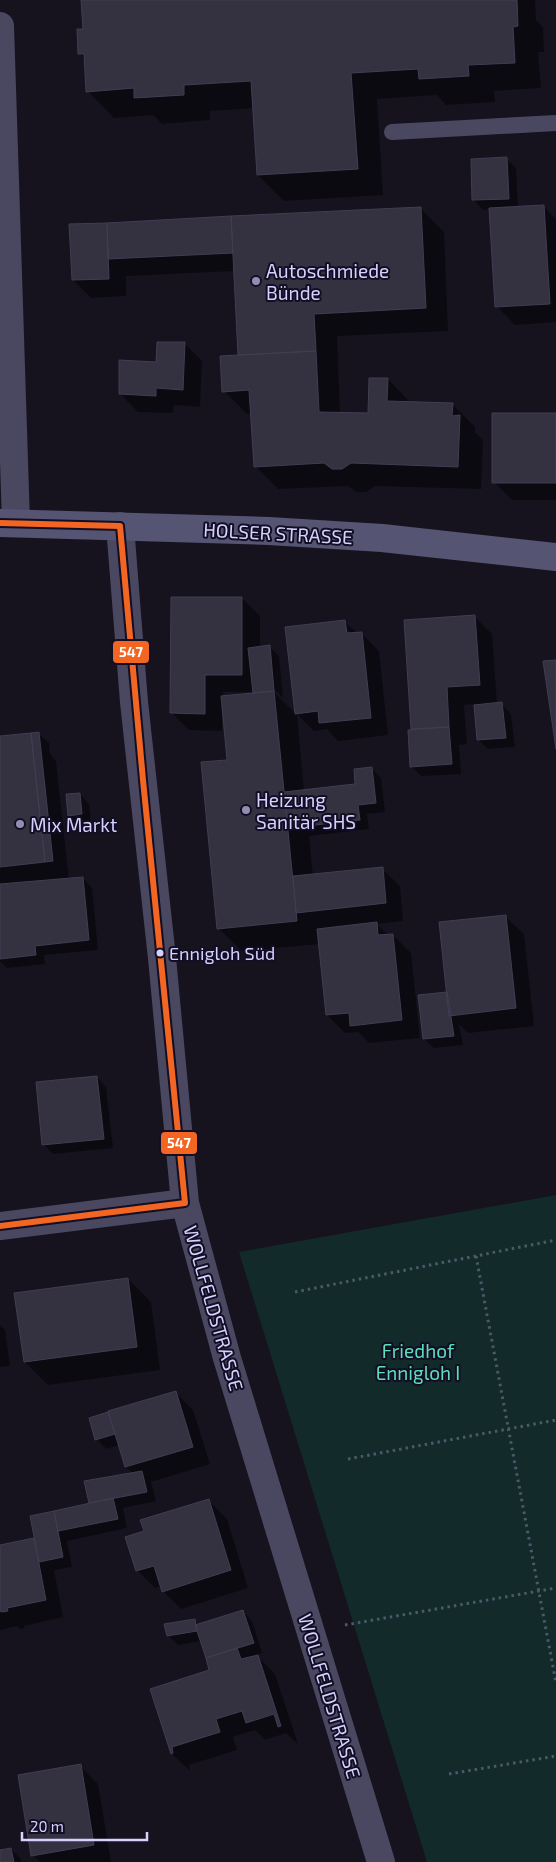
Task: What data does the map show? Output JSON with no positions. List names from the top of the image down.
{
  "streets": {
    "main road": ["HOLSER STRASSE"],
    "street": ["WOLLFELDSTRASSE"]
  },
  "crossings": [
    ["HOLSER STRASSE", "WOLLFELDSTRASSE"]
  ],
  "parks": ["Friedhof Ennigloh I"],
  "places": [
    "Autoschmiede Bünde",
    "Heizung Sanitär SHS",
    "Mix Markt",
    "Ennigloh Süd"
  ],
  "lines": ["transit line 547"],
  "scale_bar": "20 m"
}
